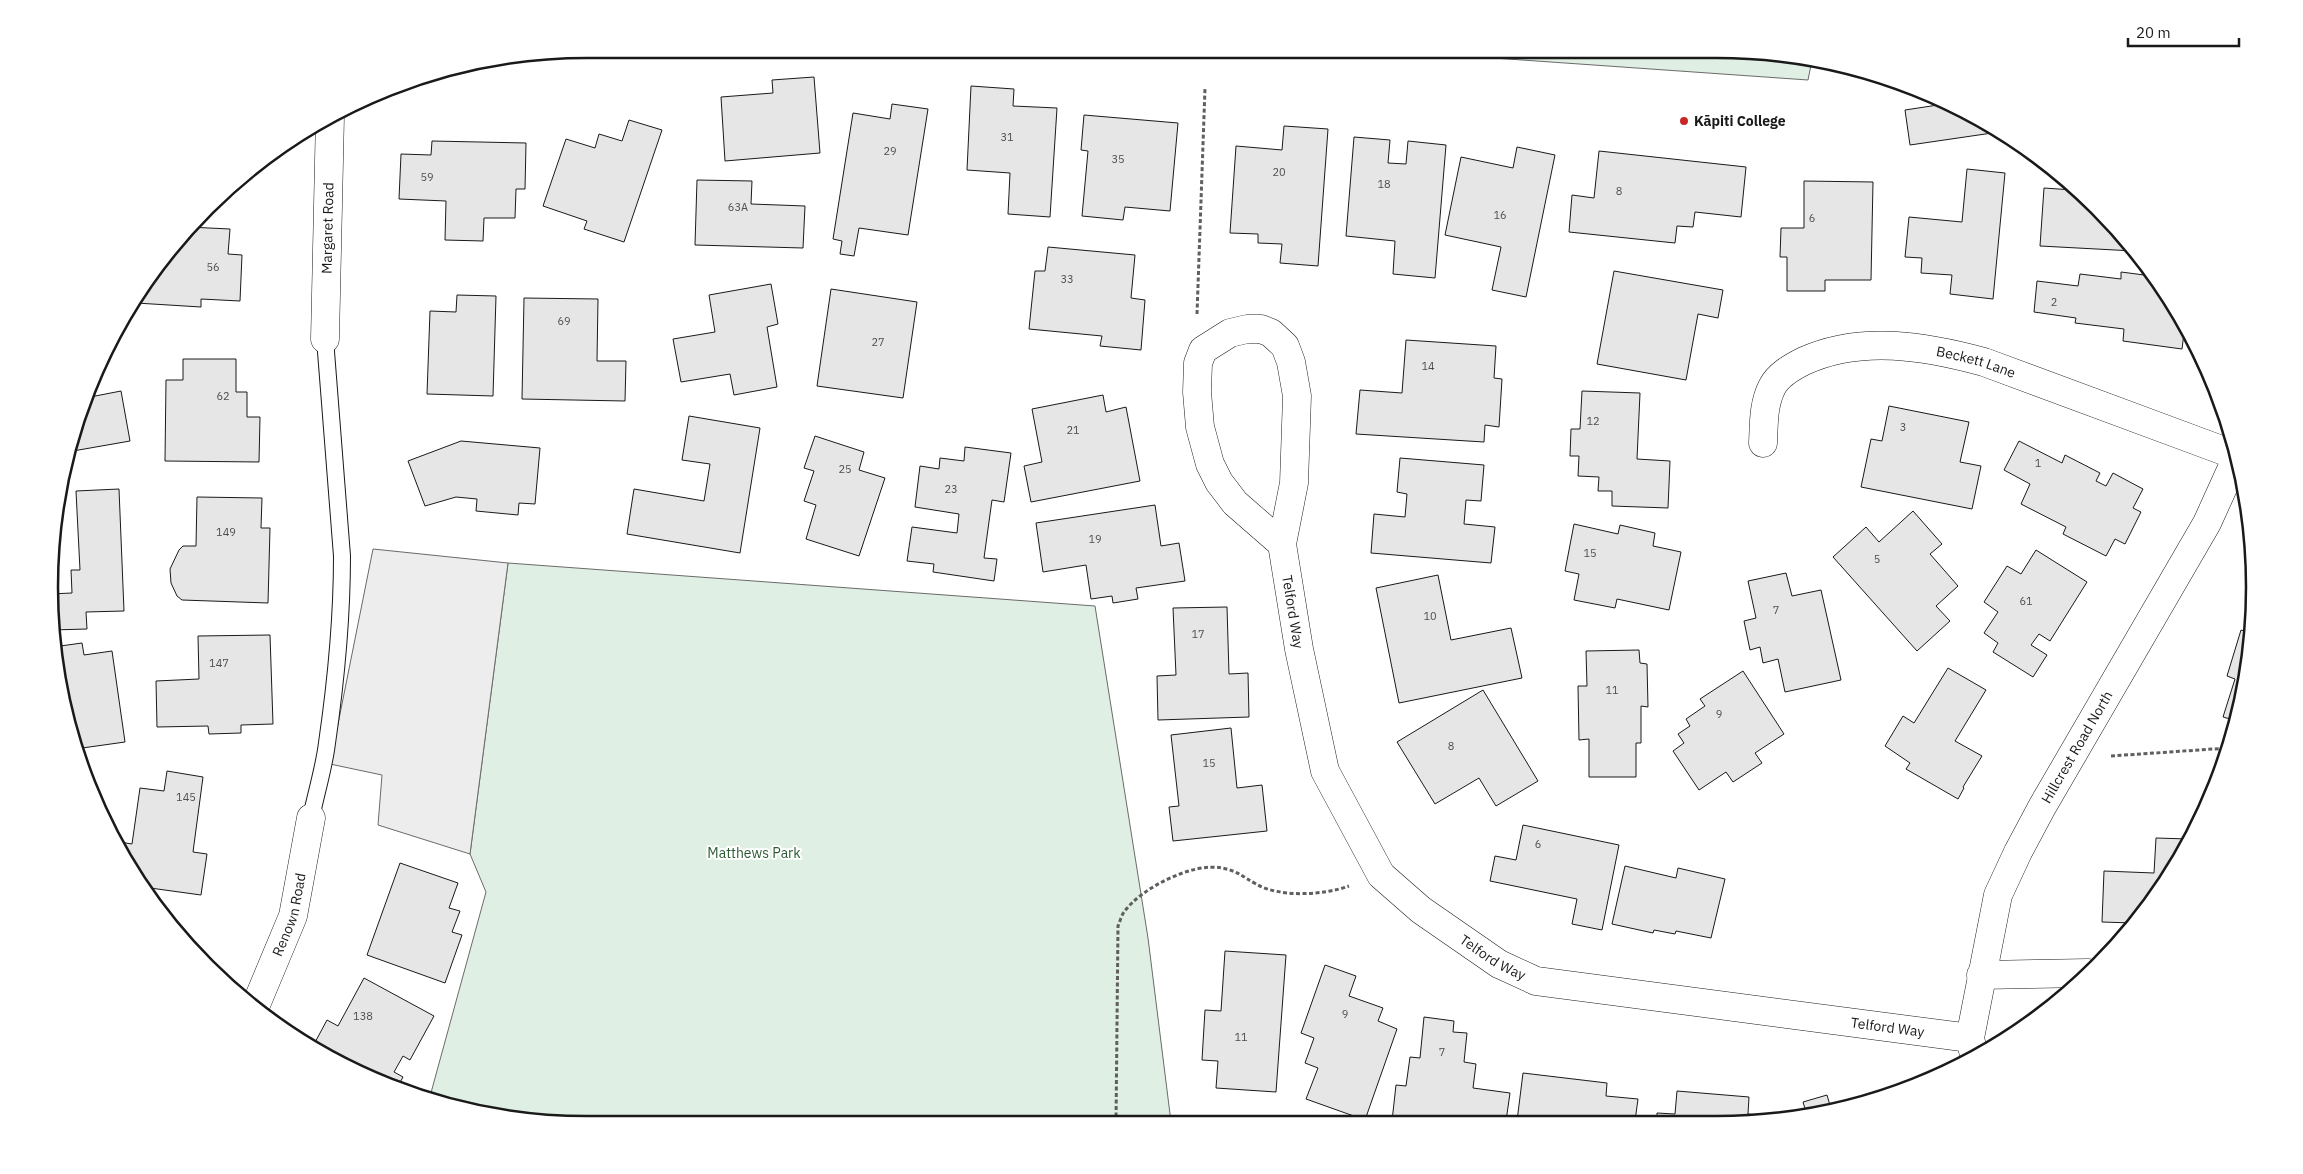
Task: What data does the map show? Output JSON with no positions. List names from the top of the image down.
{
  "streets": {
    "street": [
      "Margaret Road",
      "Beckett Lane",
      "Telford Way",
      "Hillcrest Road North",
      "Renown Road"
    ]
  },
  "crossings": [
    ["Telford Way", "Hillcrest Road North"]
  ],
  "parks": ["Matthews Park"],
  "places": ["Kāpiti College"],
  "house_numbers": [
    "31",
    "29",
    "35",
    "20",
    "59",
    "18",
    "8",
    "63A",
    "16",
    "6",
    "56",
    "33",
    "2",
    "69",
    "27",
    "14",
    "62",
    "12",
    "3",
    "21",
    "1",
    "25",
    "23",
    "149",
    "19",
    "15",
    "5",
    "61",
    "7",
    "10",
    "17",
    "147",
    "11",
    "9",
    "8",
    "15",
    "145",
    "6",
    "9",
    "138",
    "11",
    "7"
  ],
  "scale_bar": "20 m"
}
